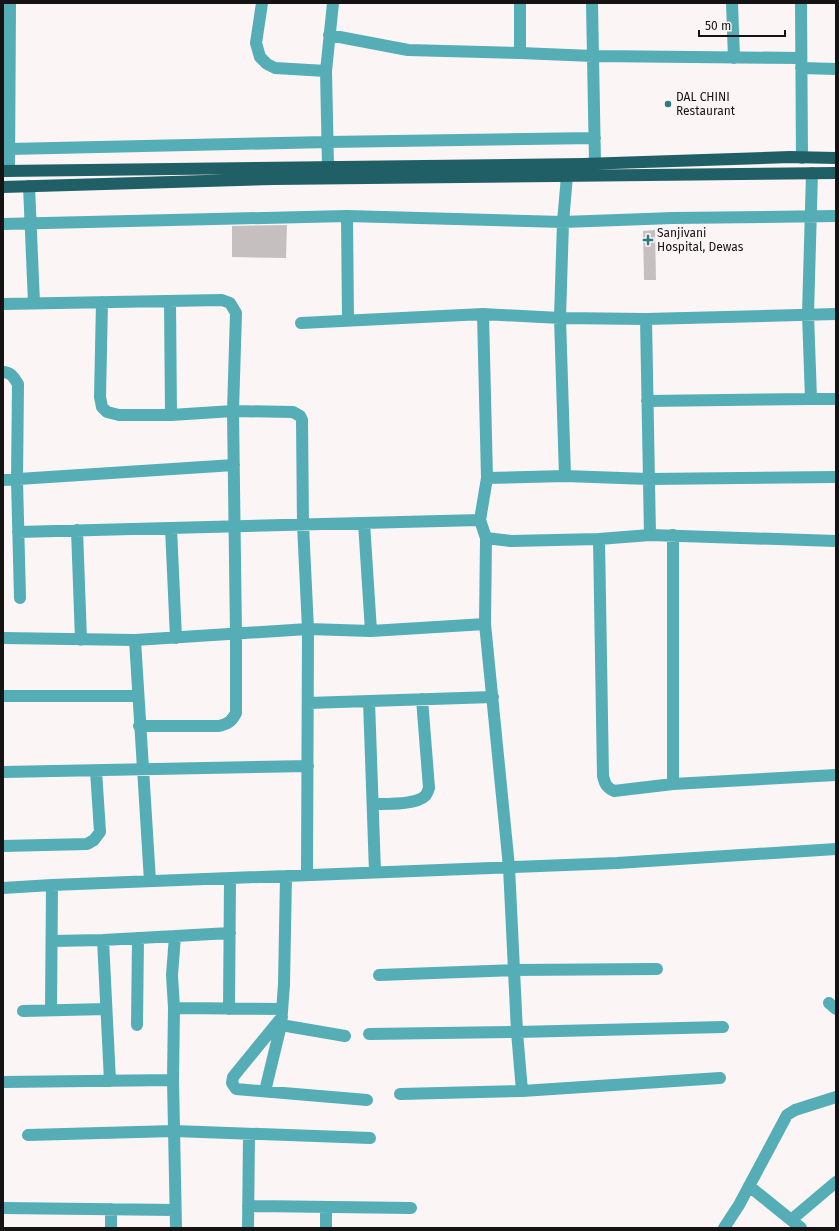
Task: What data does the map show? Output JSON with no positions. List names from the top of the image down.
{
  "places": {
    "other": ["DAL CHINI Restaurant"],
    "health": ["Sanjivani Hospital, Dewas"]
  },
  "scale_bar": "50 m"
}
